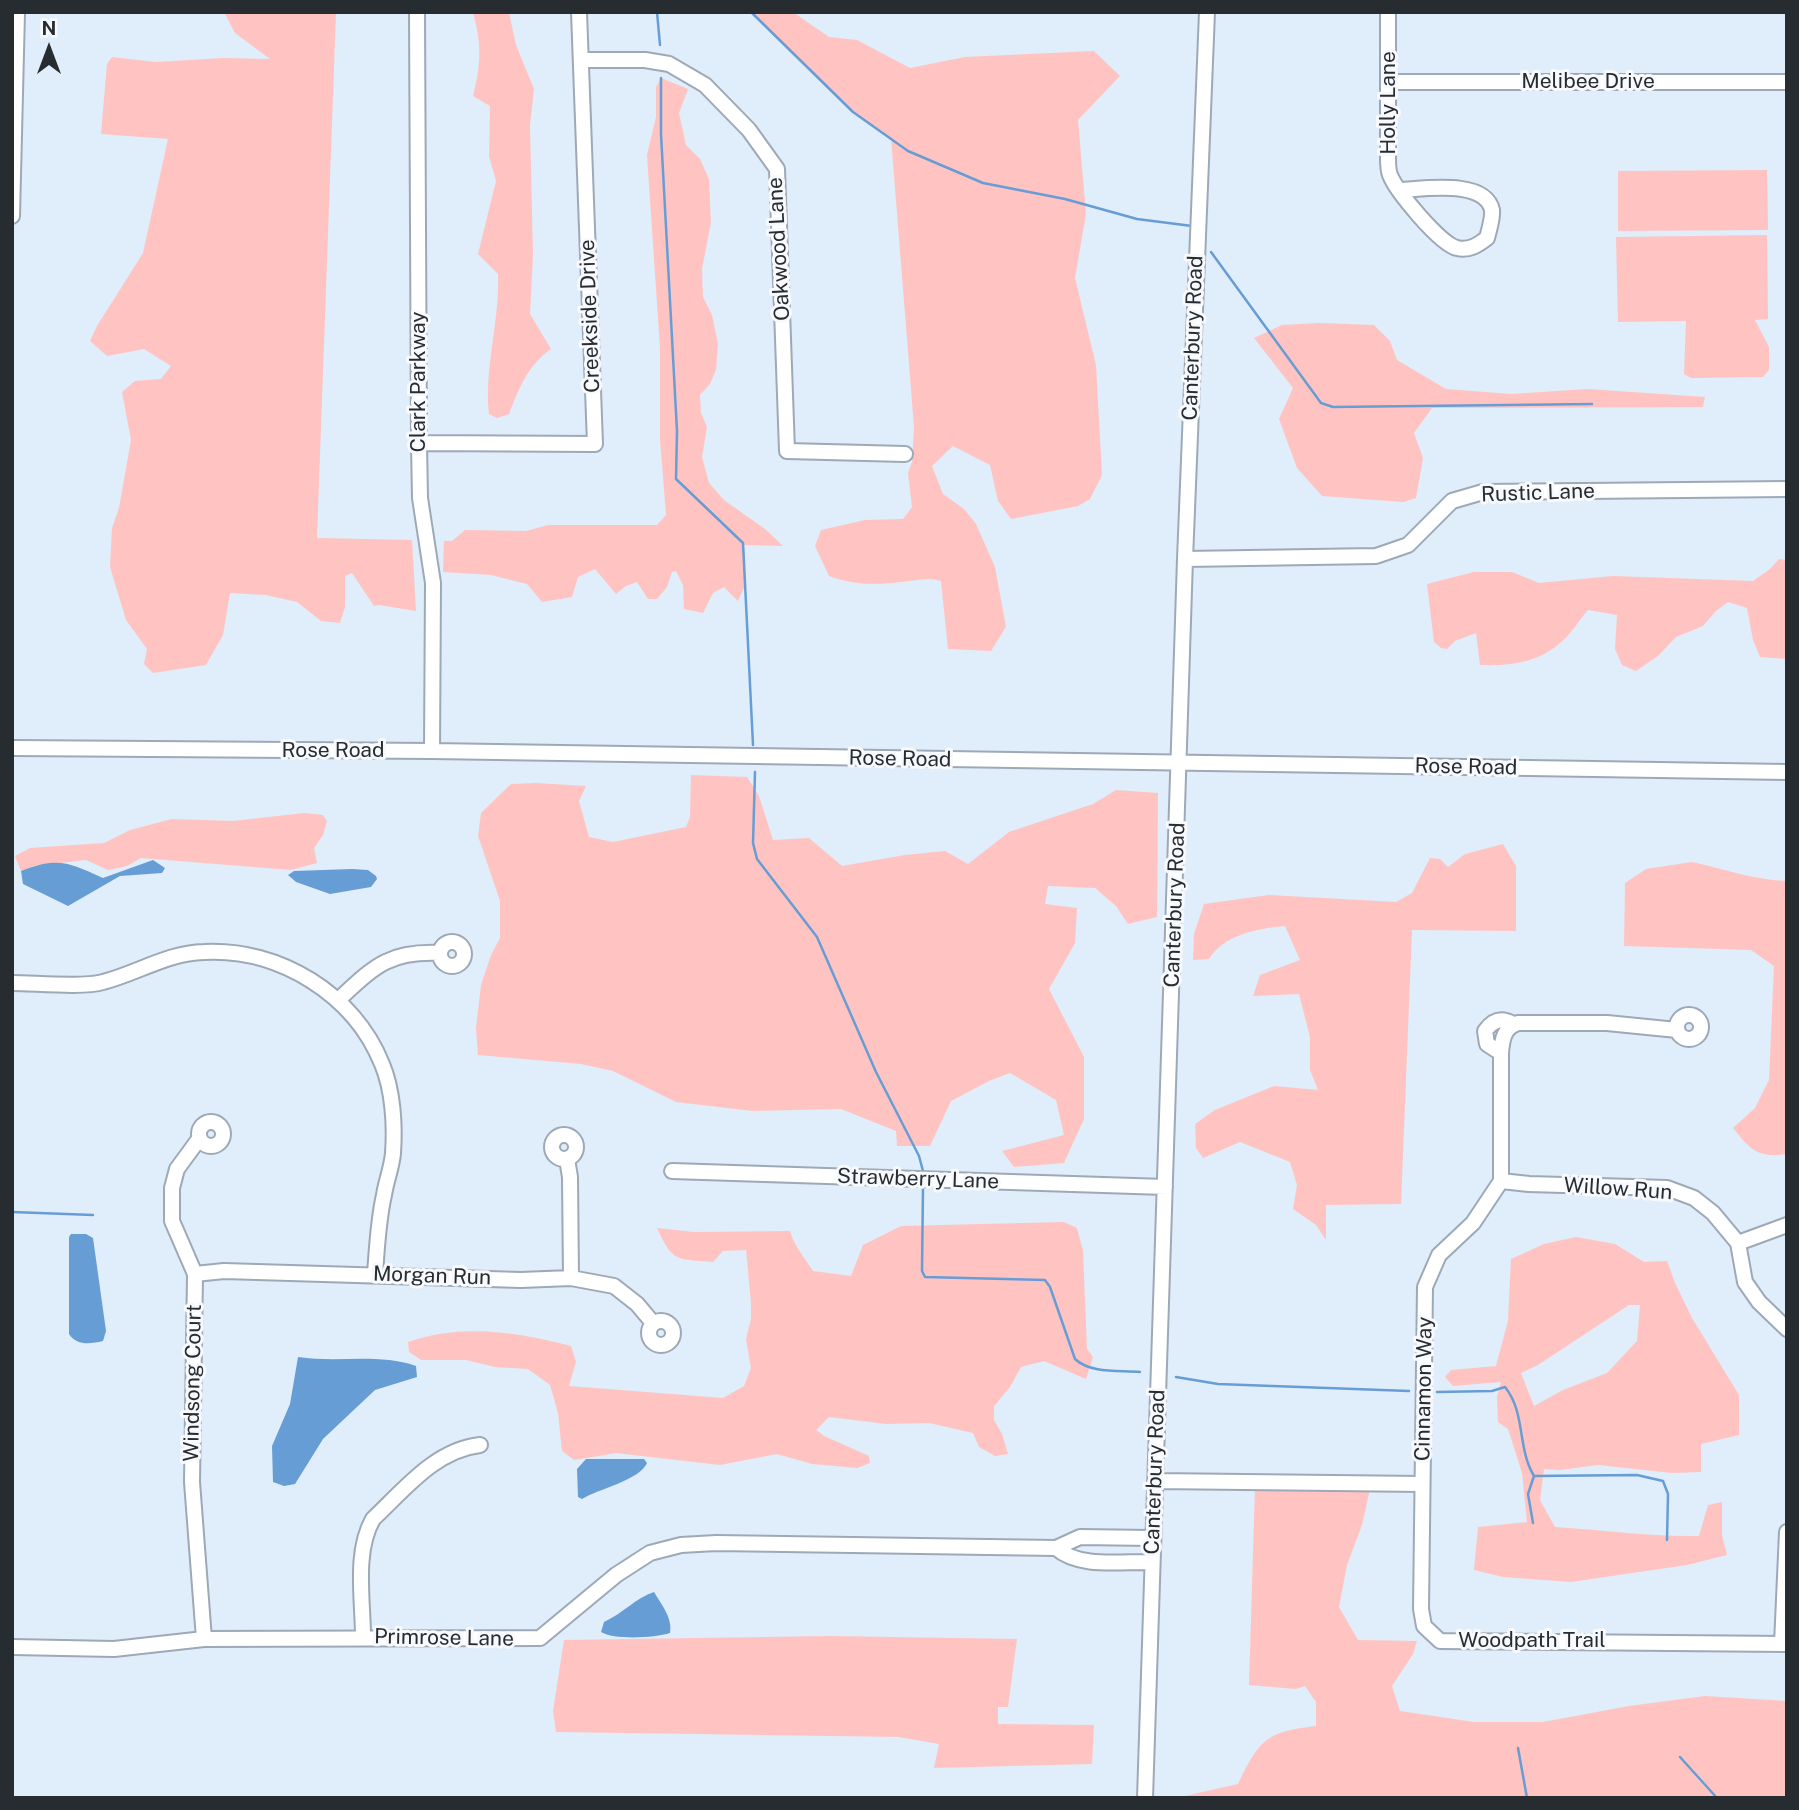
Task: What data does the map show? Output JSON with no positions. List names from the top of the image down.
{
  "streets": {
    "street": [
      "Melibee Drive",
      "Holly Lane",
      "Oakwood Lane",
      "Creekside Drive",
      "Canterbury Road",
      "Clark Parkway",
      "Rustic Lane",
      "Rose Road",
      "Strawberry Lane",
      "Willow Run",
      "Morgan Run",
      "Windsong Court",
      "Cinnamon Way",
      "Primrose Lane",
      "Woodpath Trail"
    ]
  },
  "crossings": [
    ["Melibee Drive", "Holly Lane"],
    ["Oakwood Lane", "Creekside Drive"],
    ["Creekside Drive", "Clark Parkway"],
    ["Canterbury Road", "Rustic Lane"],
    ["Canterbury Road", "Rose Road"],
    ["Canterbury Road", "Strawberry Lane"],
    ["Canterbury Road", "Cinnamon Way"],
    ["Canterbury Road", "Primrose Lane"],
    ["Clark Parkway", "Rose Road"],
    ["Willow Run", "Cinnamon Way"],
    ["Morgan Run", "Windsong Court"],
    ["Windsong Court", "Primrose Lane"],
    ["Cinnamon Way", "Woodpath Trail"]
  ],
  "north": "top"
}
